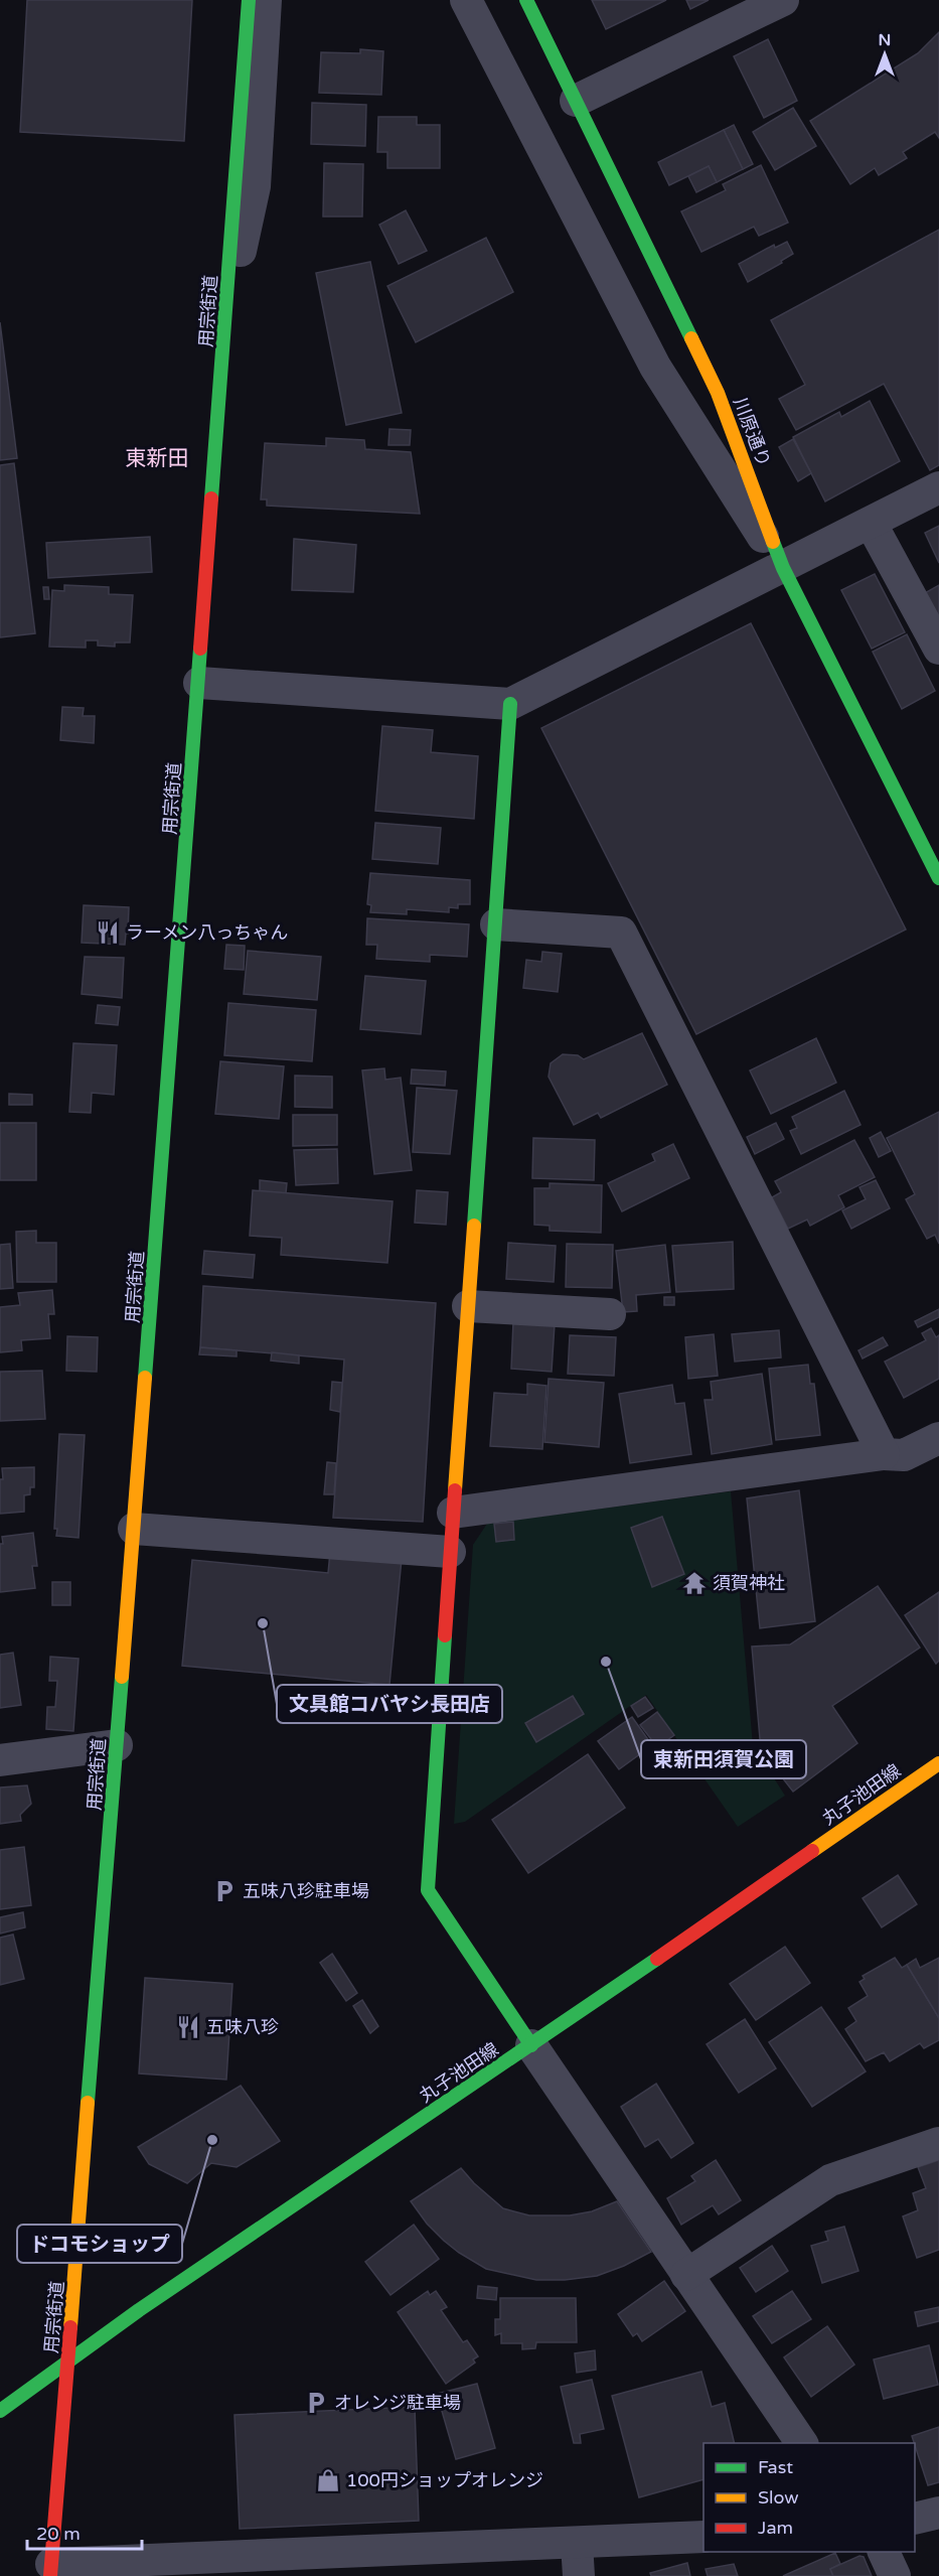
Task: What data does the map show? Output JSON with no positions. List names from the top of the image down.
{
  "streets": {
    "street": ["用宗街道", "川原通り", "丸子池田線"]
  },
  "crossings": [
    ["用宗街道", "丸子池田線"]
  ],
  "districts": ["東新田"],
  "places": {
    "restaurant": ["ラーメン八っちゃん", "五味八珍"],
    "temple": ["須賀神社"],
    "other": ["文具館コバヤシ長田店", "東新田須賀公園", "ドコモショップ"],
    "parking": ["五味八珍駐車場", "オレンジ駐車場"],
    "shop": ["100円ショップオレンジ"]
  },
  "legend": ["Fast", "Slow", "Jam"],
  "scale_bar": "20 m",
  "north": "top"
}
